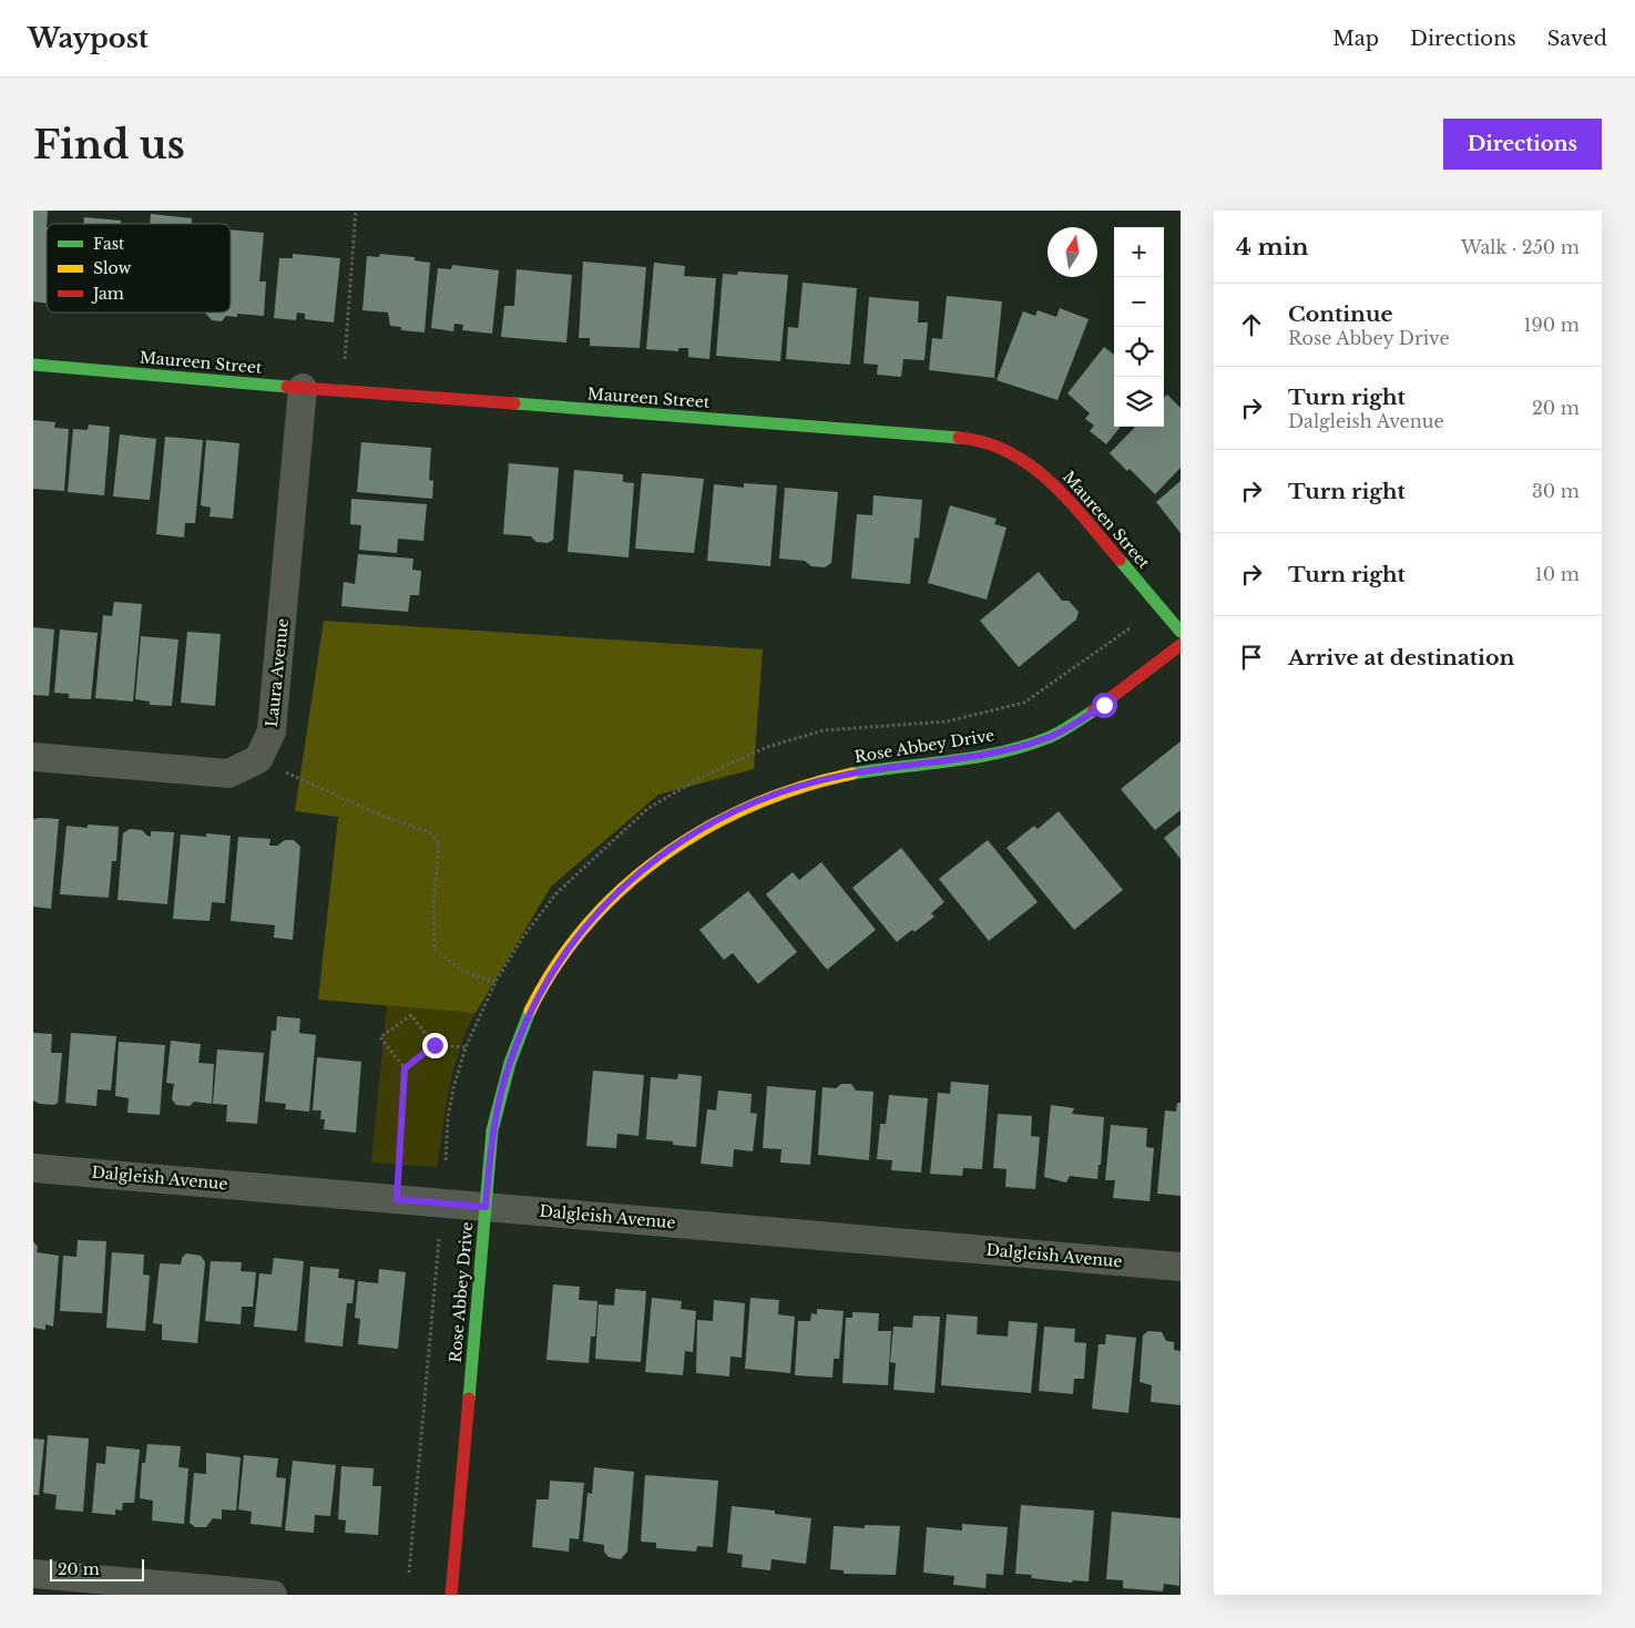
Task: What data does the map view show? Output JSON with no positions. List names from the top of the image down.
{
  "streets": {
    "street": [
      "Maureen Street",
      "Laura Avenue",
      "Rose Abbey Drive",
      "Dalgleish Avenue"
    ]
  },
  "crossings": [
    ["Maureen Street", "Laura Avenue"],
    ["Rose Abbey Drive", "Dalgleish Avenue"]
  ],
  "legend": ["Fast", "Slow", "Jam"],
  "scale_bar": "20 m",
  "north": "top",
  "page": {
    "header": "Waypost",
    "nav": ["Map", "Directions", "Saved"],
    "buttons": "Directions",
    "title": "Find us",
    "heading": ["4 min", "Walk · 250 m"],
    "map_buttons": ["+", "−"],
    "list": [
      ["Continue", "Rose Abbey Drive", "190 m"],
      ["Turn right", "Dalgleish Avenue", "20 m"],
      ["Turn right", "30 m"],
      ["Turn right", "10 m"],
      "Arrive at destination"
    ],
    "scale": "20 m"
  }
}
